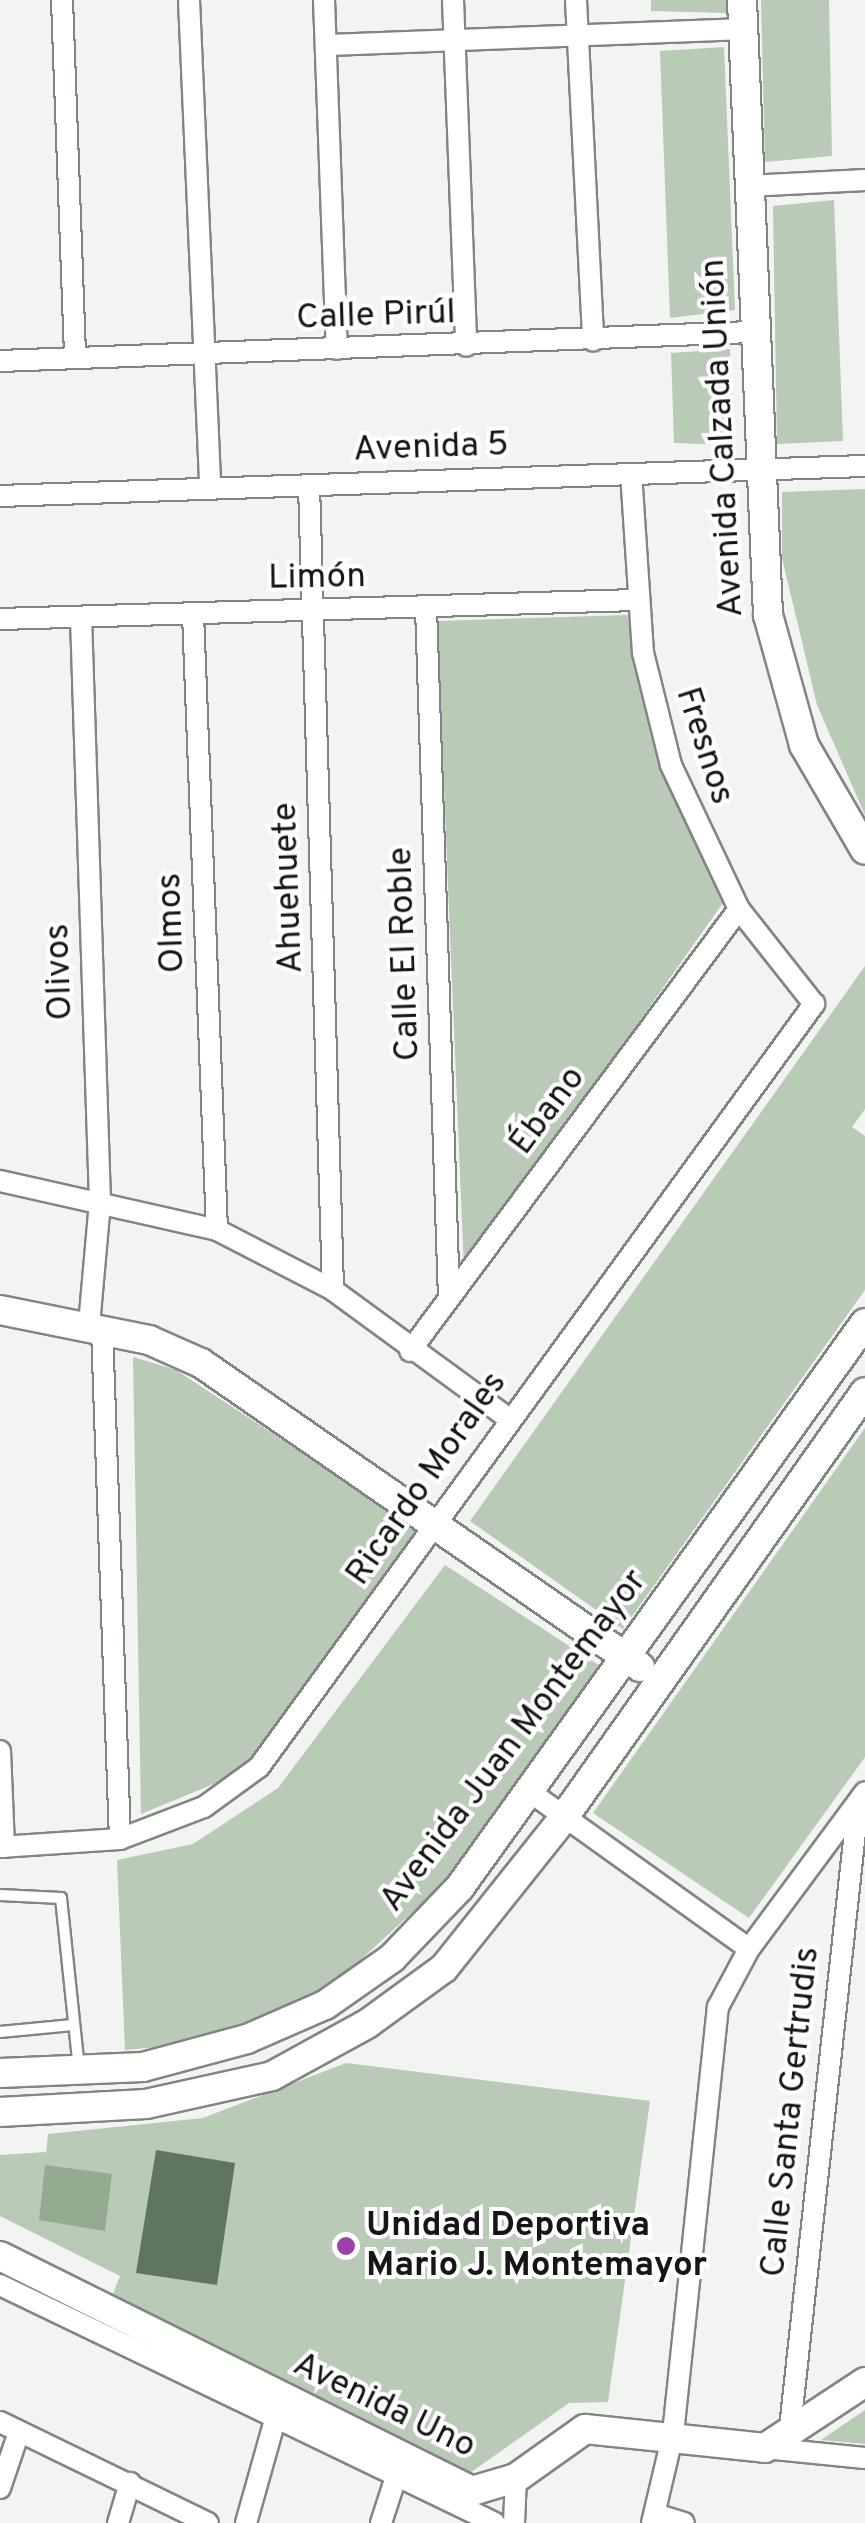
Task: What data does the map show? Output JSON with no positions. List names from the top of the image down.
{
  "streets": {
    "street": [
      "Calle Pirúl",
      "Avenida Calzada Unión",
      "Avenida 5",
      "Limón",
      "Fresnos",
      "Ahuehuete",
      "Olmos",
      "Calle El Roble",
      "Olivos",
      "Ébano",
      "Ricardo Morales",
      "Avenida Juan Montemayor",
      "Calle Santa Gertrudis",
      "Avenida Uno"
    ]
  },
  "crossings": [
    ["Calle Pirúl", "Avenida Calzada Unión"],
    ["Avenida Calzada Unión", "Avenida 5"],
    ["Avenida 5", "Fresnos"],
    ["Avenida 5", "Ahuehuete"],
    ["Limón", "Fresnos"],
    ["Limón", "Ahuehuete"],
    ["Limón", "Olmos"],
    ["Limón", "Calle El Roble"],
    ["Limón", "Olivos"],
    ["Fresnos", "Ébano"],
    ["Fresnos", "Ricardo Morales"],
    ["Calle El Roble", "Ébano"],
    ["Olivos", "Ricardo Morales"]
  ],
  "places": ["Unidad Deportiva Mario J. Montemayor"]
}
